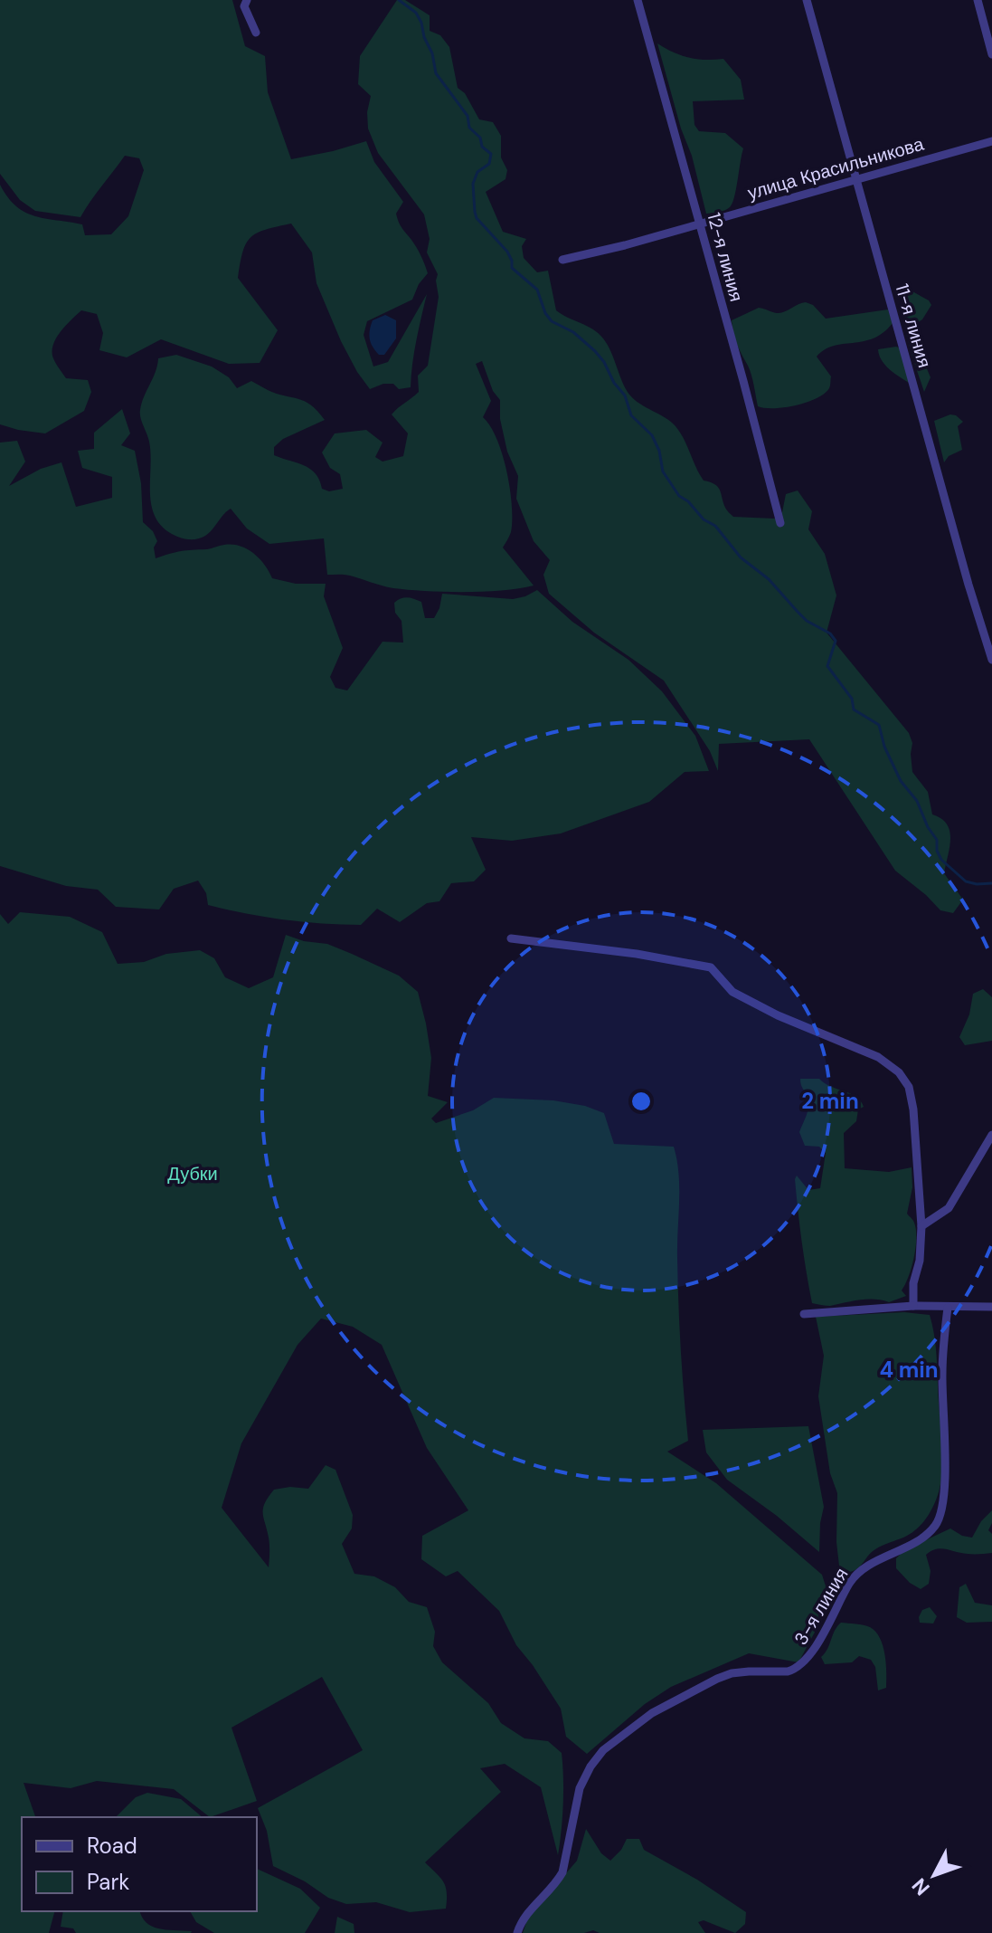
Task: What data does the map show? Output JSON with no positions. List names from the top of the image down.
{
  "streets": {
    "street": [
      "улица Красильникова",
      "12-я линия",
      "11-я линия",
      "3-я линия"
    ]
  },
  "crossings": [
    ["улица Красильникова", "12-я линия"],
    ["улица Красильникова", "11-я линия"]
  ],
  "parks": ["Дубки"],
  "legend": ["Road", "Park"],
  "north": "bottom left",
  "rings": ["2 min", "4 min"]
}
